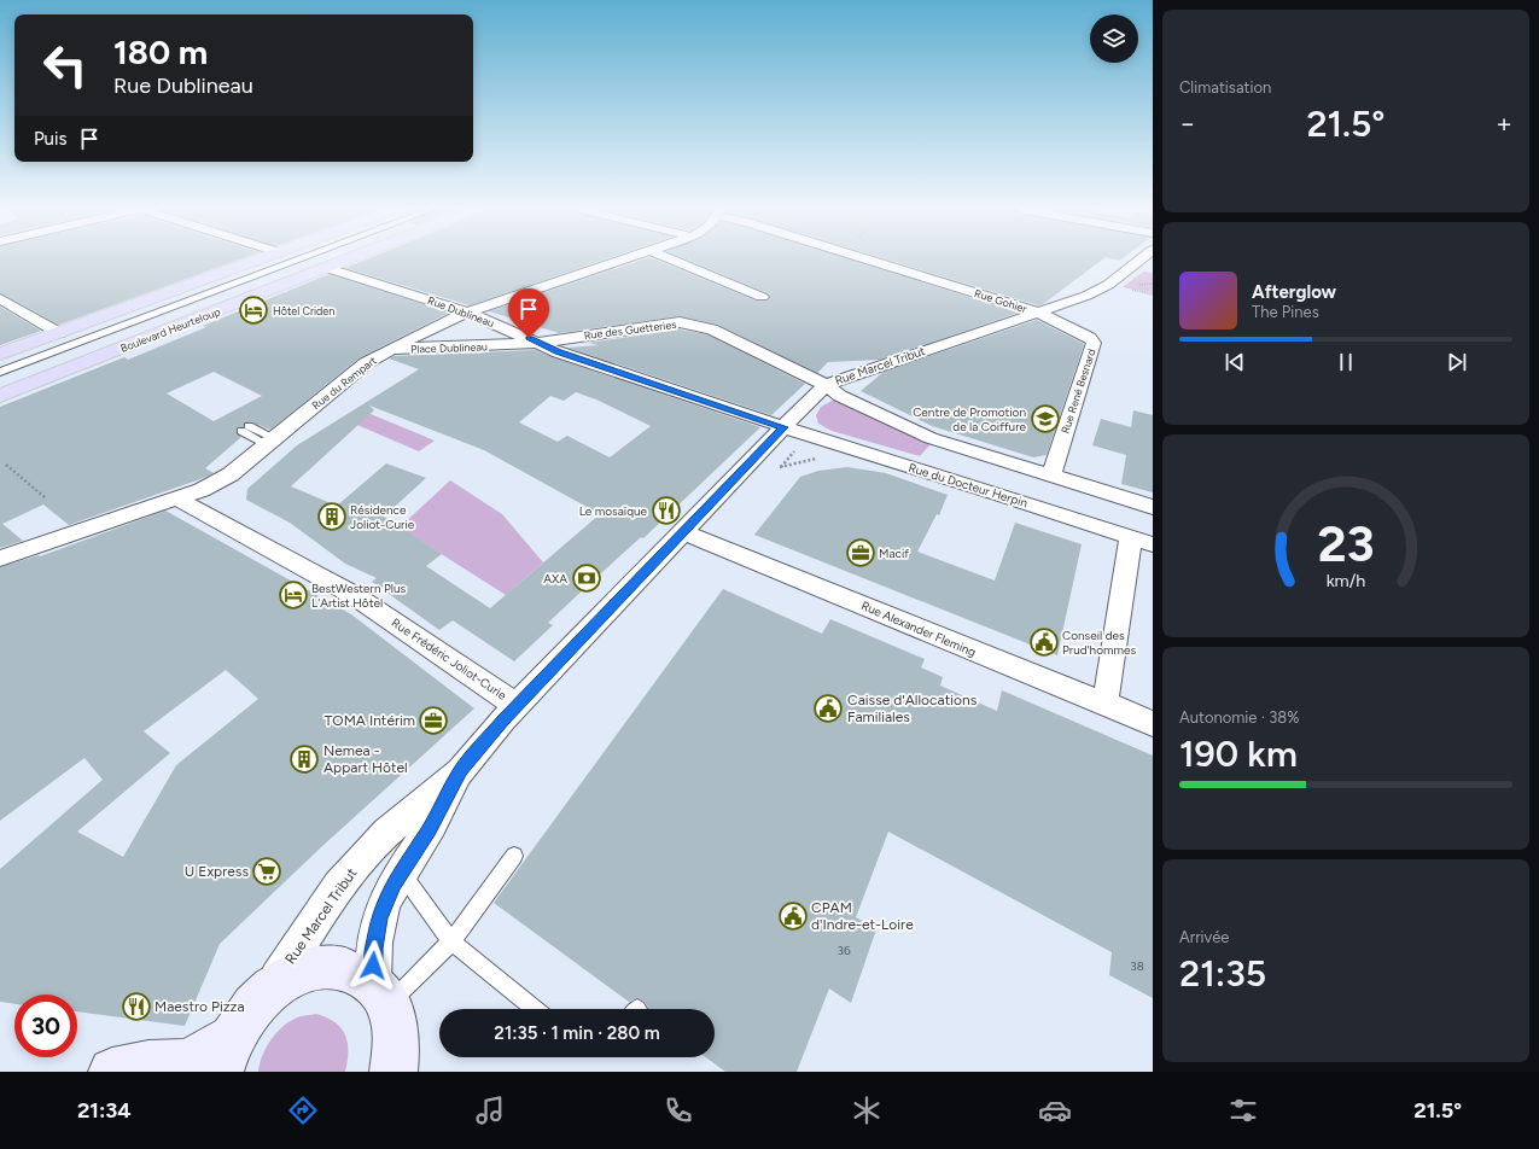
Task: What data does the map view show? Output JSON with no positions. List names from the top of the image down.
{
  "streets": {
    "main road": ["Boulevard Heurteloup"],
    "street": [
      "Rue Gohier",
      "Rue Dublineau",
      "Rue des Guetteries",
      "Place Dublineau",
      "Rue Marcel Tribut",
      "Rue du Rempart",
      "Rue René Besnard",
      "Rue du Docteur Herpin",
      "Rue Alexander Fleming",
      "Rue Frédéric Joliot-Curie"
    ]
  },
  "crossings": [
    ["Rue Gohier", "Rue Marcel Tribut"],
    ["Rue Gohier", "Rue René Besnard"],
    ["Rue Dublineau", "Boulevard Heurteloup"],
    ["Rue Dublineau", "Rue des Guetteries"],
    ["Rue Dublineau", "Place Dublineau"],
    ["Rue Dublineau", "Rue Marcel Tribut"],
    ["Rue Dublineau", "Rue du Rempart"],
    ["Rue Dublineau", "Rue du Docteur Herpin"],
    ["Rue des Guetteries", "Place Dublineau"],
    ["Rue des Guetteries", "Rue Marcel Tribut"],
    ["Place Dublineau", "Rue du Rempart"],
    ["Rue Marcel Tribut", "Rue René Besnard"],
    ["Rue Marcel Tribut", "Rue du Docteur Herpin"],
    ["Rue Marcel Tribut", "Rue Alexander Fleming"],
    ["Rue Marcel Tribut", "Rue Frédéric Joliot-Curie"],
    ["Rue du Rempart", "Rue Frédéric Joliot-Curie"]
  ],
  "places": {
    "hotel": ["Hôtel Criden", "BestWestern Plus L'Artist Hôtel"],
    "school or university": ["Centre de Promotion de la Coiffure"],
    "restaurant": ["Le mosaïque", "Maestro Pizza"],
    "building": ["Résidence Joliot-Curie", "Nemea - Appart Hôtel"],
    "office": ["Macif", "TOMA Intérim"],
    "bank": ["AXA"],
    "public building": ["Conseil des Prud'hommes", "Caisse d'Allocations Familiales", "CPAM d'Indre-et-Loire"],
    "supermarket": ["U Express"]
  },
  "house_numbers": ["36", "38"],
  "page": {
    "tile": [
      "Climatisation",
      ["Autonomie · 38%", "190 km"],
      ["Arrivée", "21:35"]
    ],
    "turn": ["180 m", "Rue Dublineau"],
    "heat": ["−", "21.5°", "+"],
    "then": "Puis",
    "song": ["Afterglow", "The Pines"],
    "limit": "30",
    "trip": "21:35 · 1 min · 280 m",
    "tabs": ["21:34", "21.5°"],
    "gauge": ["23", "km/h"]
  }
}
